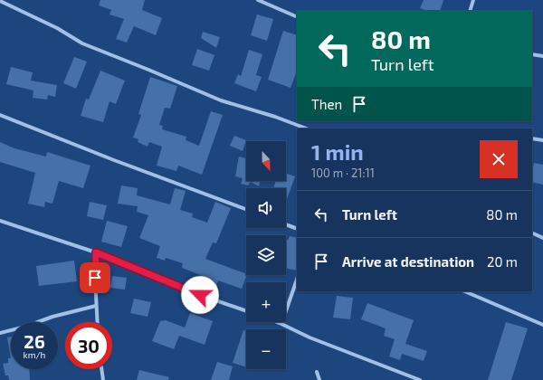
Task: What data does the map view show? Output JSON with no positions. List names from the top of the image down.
{
  "north": "bottom",
  "page": {
    "turn": ["80 m", "Turn left"],
    "then": "Then",
    "heading": ["1 min", "100 m · 21:11"],
    "map_buttons": ["+", "−"],
    "list": [
      {
        "name": "Turn left",
        "value": "80 m"
      },
      {
        "name": "Arrive at destination",
        "value": "20 m"
      }
    ],
    "speed": "26 km/h",
    "limit": "30"
  }
}
